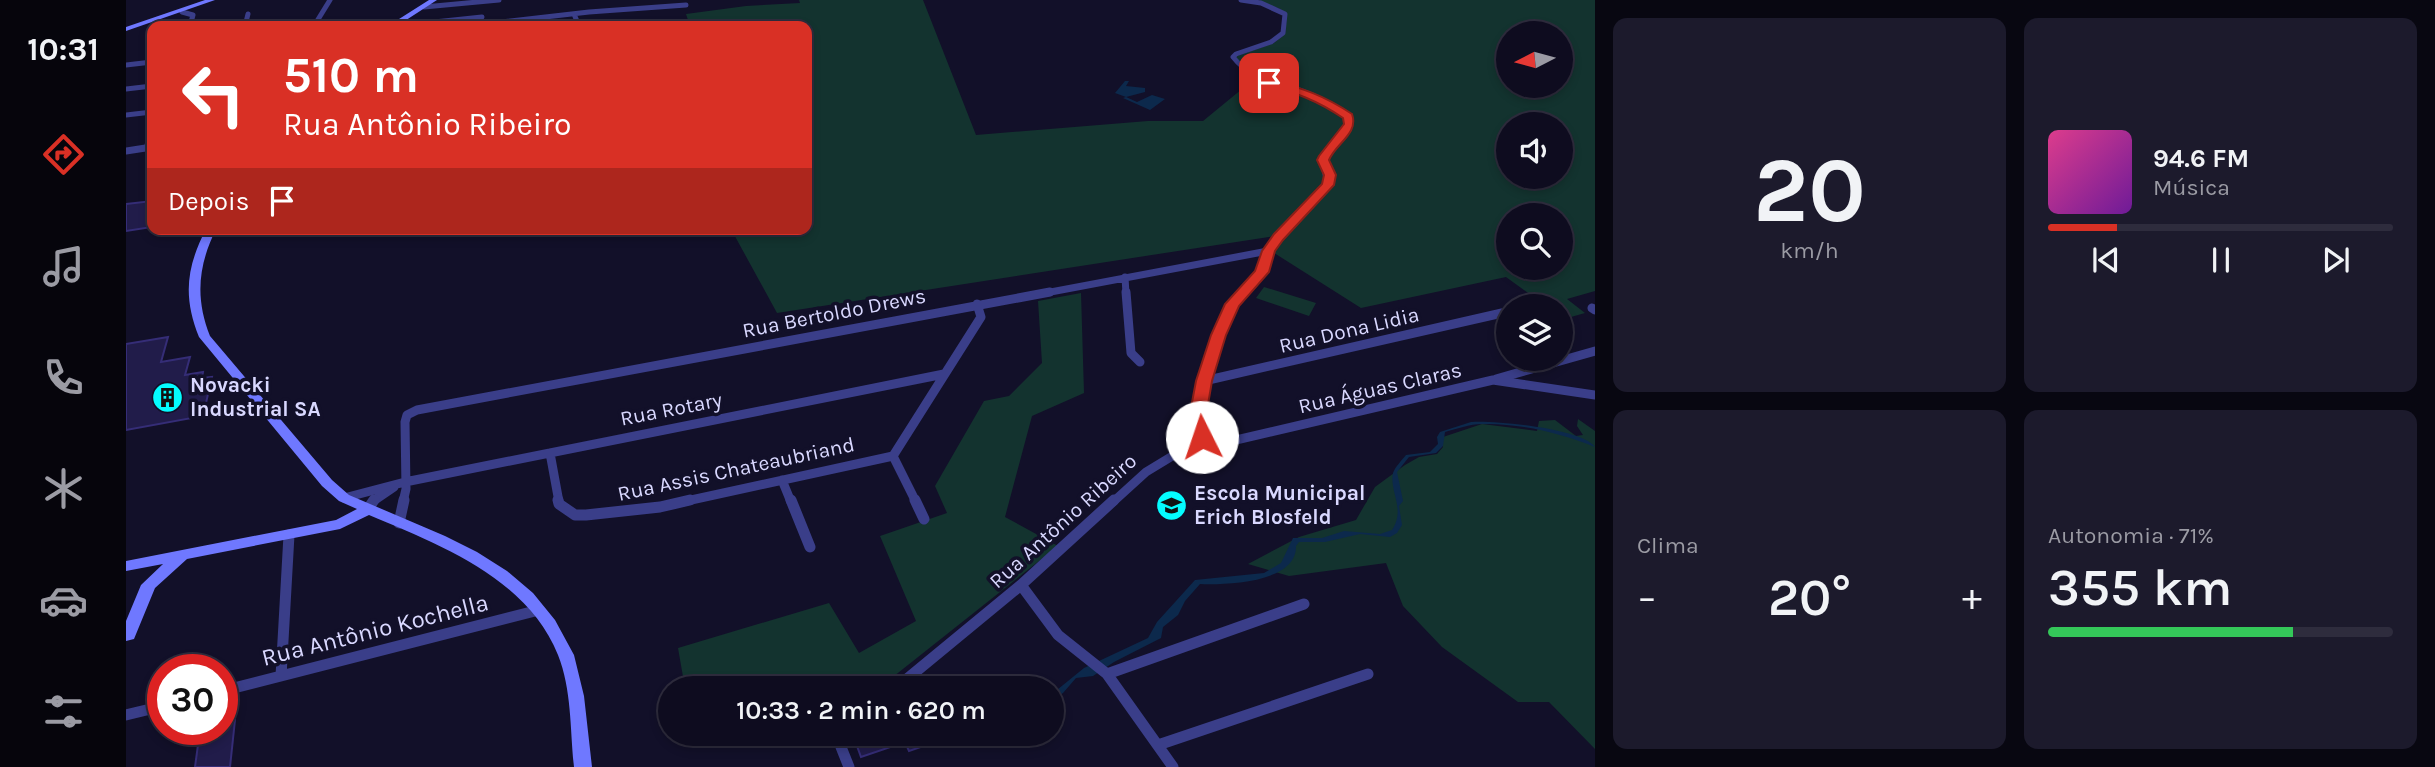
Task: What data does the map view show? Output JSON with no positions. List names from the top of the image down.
{
  "streets": {
    "street": [
      "Rua Bertoldo Drews",
      "Rua Dona Lidia",
      "Rua Águas Claras",
      "Rua Rotary",
      "Rua Assis Chateaubriand",
      "Rua Antônio Ribeiro",
      "Rua Antônio Kochella"
    ]
  },
  "crossings": [
    ["Rua Bertoldo Drews", "Rua Rotary"],
    ["Rua Águas Claras", "Rua Antônio Ribeiro"],
    ["Rua Rotary", "Rua Assis Chateaubriand"]
  ],
  "places": {
    "building": ["Novacki Industrial SA"],
    "school or university": ["Escola Municipal Erich Blosfeld"]
  },
  "north": "left",
  "page": {
    "tabs": "10:31",
    "tile": [
      ["20", "km/h"],
      "Clima",
      ["Autonomia · 71%", "355 km"]
    ],
    "turn": ["510 m", "Rua Antônio Ribeiro"],
    "song": ["94.6 FM", "Música"],
    "then": "Depois",
    "heat": ["−", "20°", "+"],
    "limit": "30",
    "trip": "10:33 · 2 min · 620 m"
  }
}
